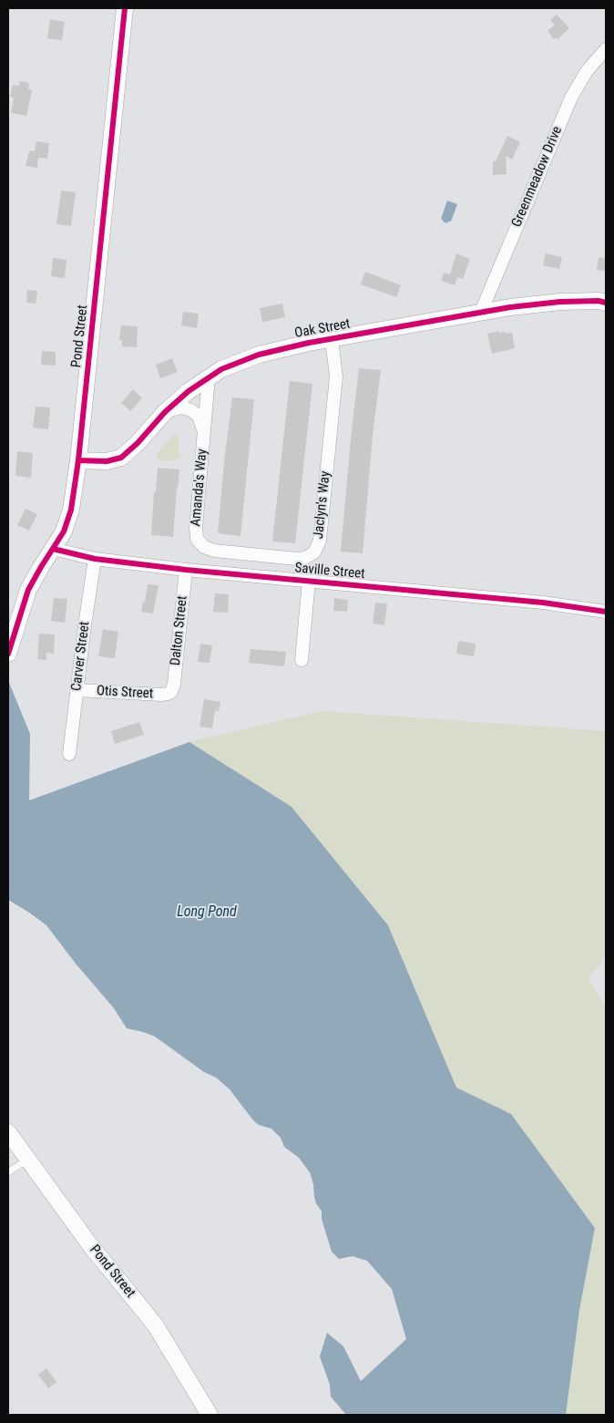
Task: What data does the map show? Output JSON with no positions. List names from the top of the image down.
{
  "streets": {
    "street": [
      "Greenmeadow Drive",
      "Oak Street",
      "Pond Street",
      "Amanda's Way",
      "Jaclyn's Way",
      "Saville Street",
      "Dalton Street",
      "Carver Street",
      "Otis Street"
    ]
  },
  "crossings": [
    ["Greenmeadow Drive", "Oak Street"],
    ["Oak Street", "Pond Street"],
    ["Oak Street", "Amanda's Way"],
    ["Oak Street", "Jaclyn's Way"],
    ["Pond Street", "Saville Street"],
    ["Amanda's Way", "Jaclyn's Way"],
    ["Saville Street", "Dalton Street"],
    ["Saville Street", "Carver Street"],
    ["Dalton Street", "Otis Street"],
    ["Carver Street", "Otis Street"]
  ],
  "water": ["Long Pond"]
}
